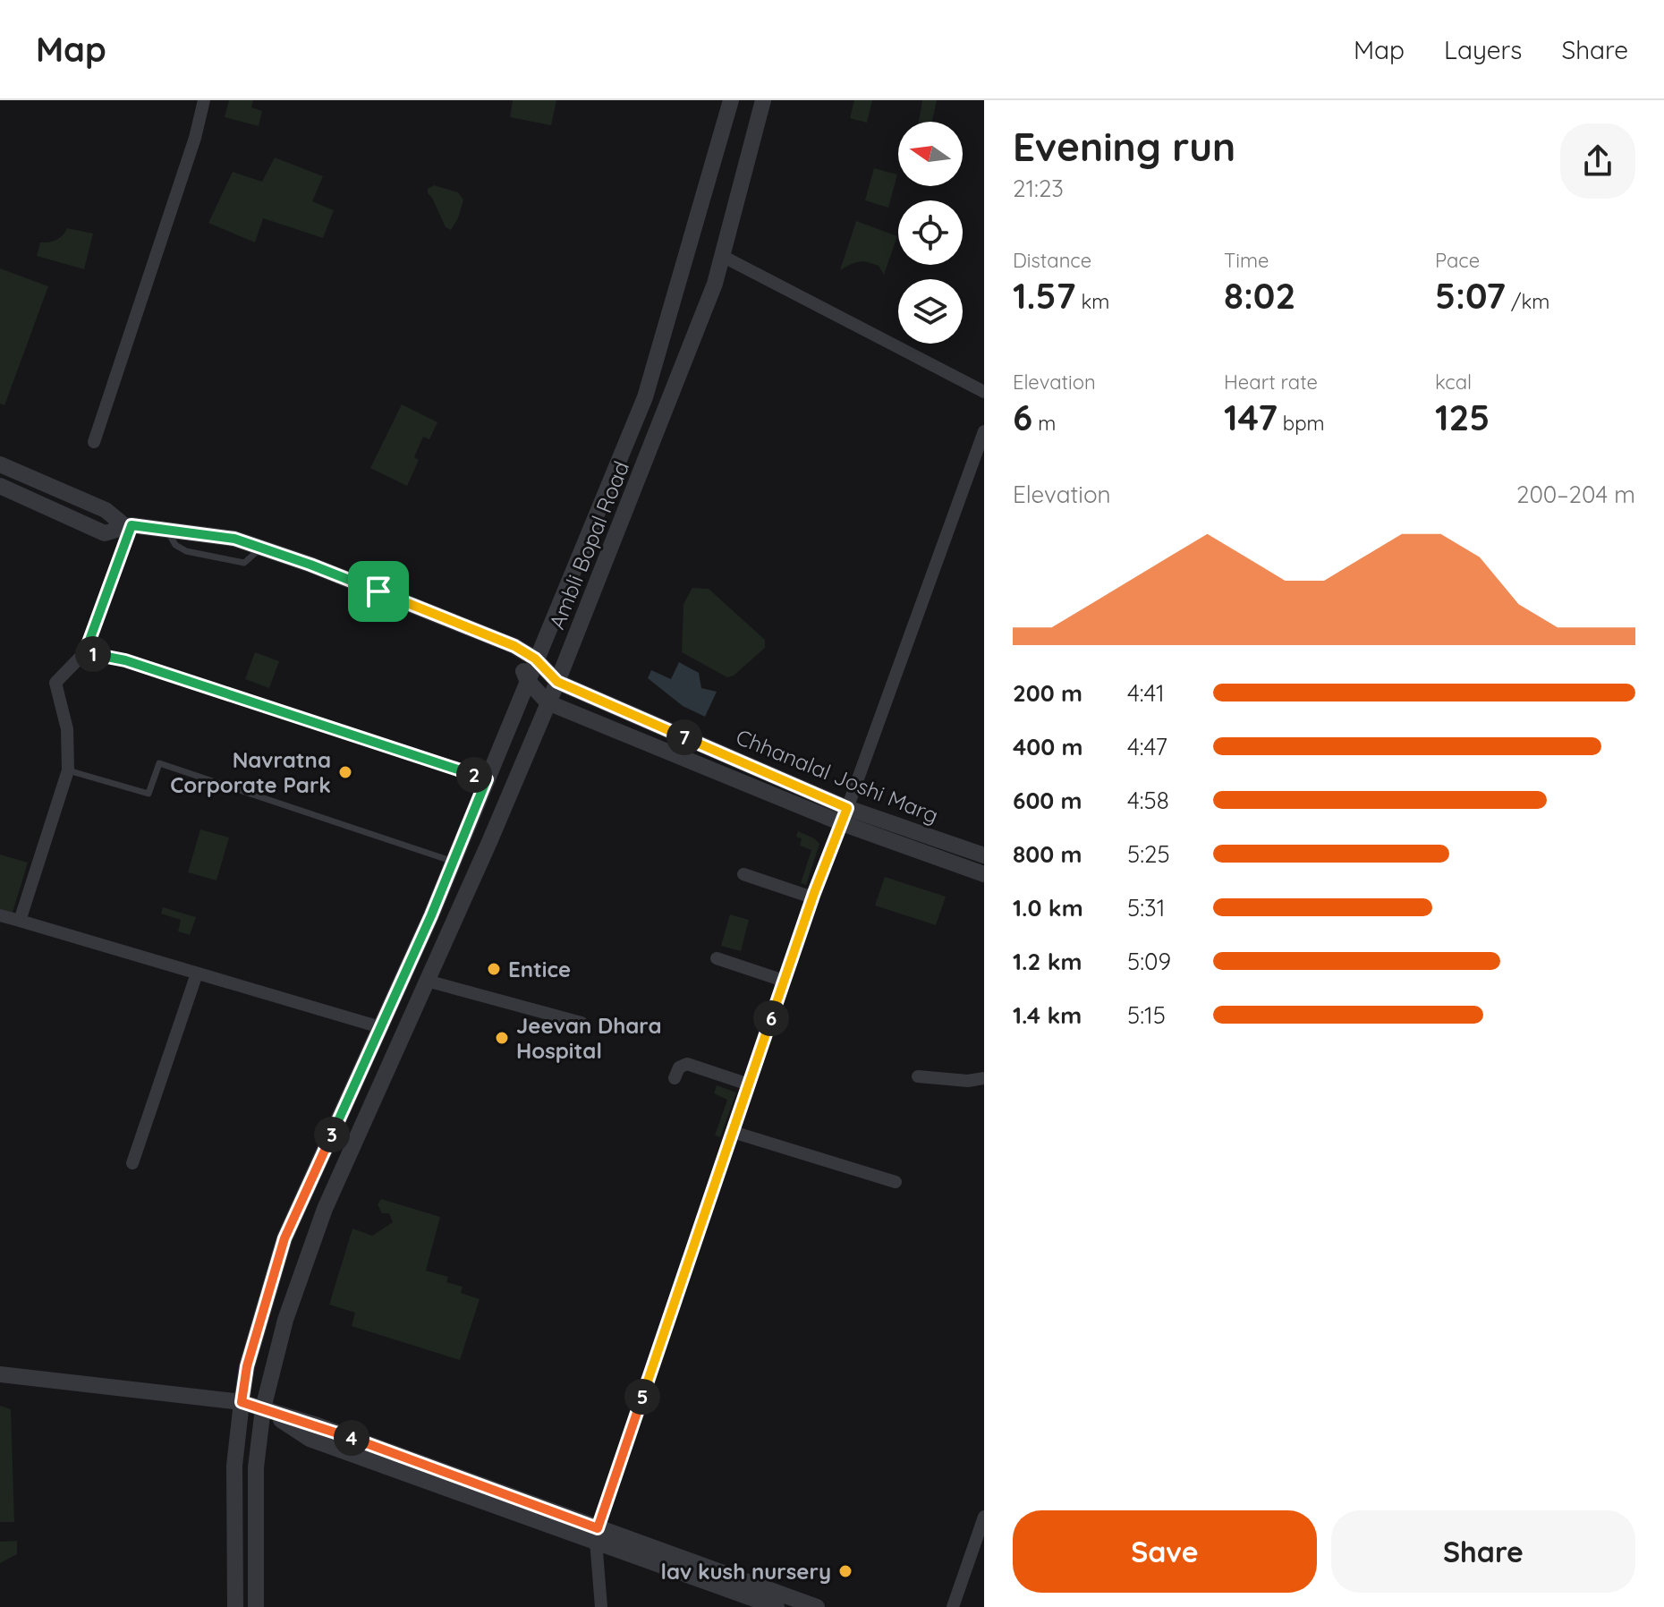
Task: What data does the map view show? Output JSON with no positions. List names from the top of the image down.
{
  "streets": {
    "street": ["Ambli Bopal Road", "Chhanalal Joshi Marg"]
  },
  "crossings": [
    ["Ambli Bopal Road", "Chhanalal Joshi Marg"]
  ],
  "places": [
    "Navratna Corporate Park",
    "Entice",
    "Jeevan Dhara Hospital",
    "lav kush nursery"
  ],
  "north": "left",
  "page": {
    "header": "Map",
    "nav": ["Map", "Layers", "Share"],
    "heading": ["Evening run", "21:23"],
    "stats": [
      ["Distance", "1.57 km"],
      ["Time", "8:02"],
      ["Pace", "5:07 /km"],
      ["Elevation", "6 m"],
      ["Heart rate", "147 bpm"],
      ["kcal", "125"]
    ],
    "chart": ["Elevation", "200–204 m"],
    "pins": [
      "1",
      "7",
      "2",
      "6",
      "3",
      "5",
      "4"
    ],
    "list": [
      {
        "name": "200 m",
        "note": "4:41"
      },
      {
        "name": "400 m",
        "note": "4:47"
      },
      {
        "name": "600 m",
        "note": "4:58"
      },
      {
        "name": "800 m",
        "note": "5:25"
      },
      {
        "name": "1.0 km",
        "note": "5:31"
      },
      {
        "name": "1.2 km",
        "note": "5:09"
      },
      {
        "name": "1.4 km",
        "note": "5:15"
      }
    ],
    "buttons": ["Save", "Share"]
  }
}
